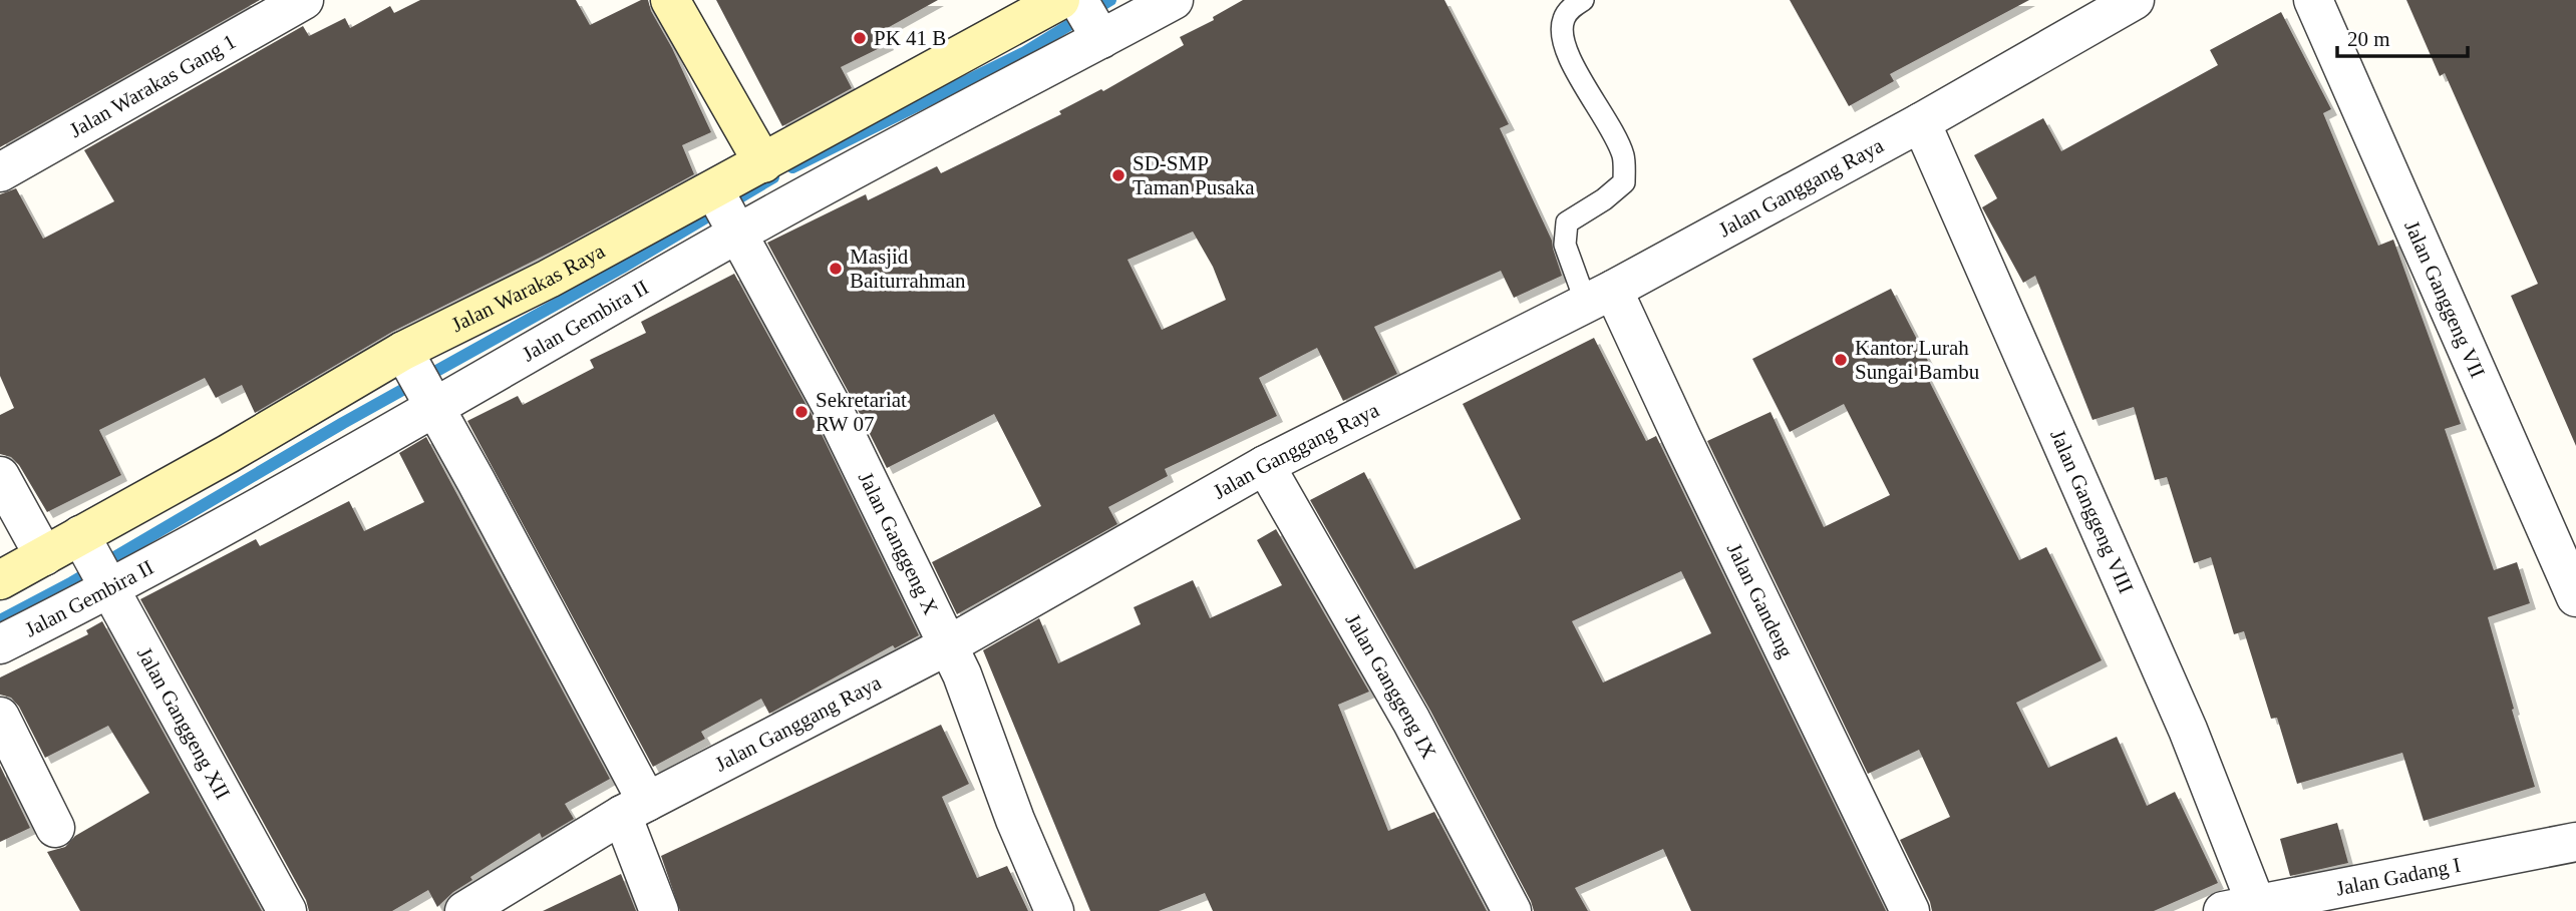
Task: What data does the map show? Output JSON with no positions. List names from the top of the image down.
{
  "streets": {
    "street": [
      "Jalan Warakas Gang 1",
      "Jalan Ganggang Raya",
      "Jalan Warakas Raya",
      "Jalan Ganggeng VII",
      "Jalan Gembira II",
      "Jalan Ganggeng VIII",
      "Jalan Ganggeng X",
      "Jalan Gandeng",
      "Jalan Ganggeng IX",
      "Jalan Ganggeng XII",
      "Jalan Gadang I"
    ]
  },
  "crossings": [
    ["Jalan Ganggang Raya", "Jalan Ganggeng VIII"],
    ["Jalan Ganggang Raya", "Jalan Ganggeng X"],
    ["Jalan Ganggang Raya", "Jalan Gandeng"],
    ["Jalan Ganggang Raya", "Jalan Ganggeng IX"],
    ["Jalan Warakas Raya", "Jalan Gembira II"],
    ["Jalan Warakas Raya", "Jalan Ganggeng X"],
    ["Jalan Warakas Raya", "Jalan Ganggeng XII"],
    ["Jalan Gembira II", "Jalan Ganggeng X"],
    ["Jalan Gembira II", "Jalan Ganggeng XII"],
    ["Jalan Ganggeng VIII", "Jalan Gadang I"]
  ],
  "places": [
    "PK 41 B",
    "SD-SMP Taman Pusaka",
    "Masjid Baiturrahman",
    "Kantor Lurah Sungai Bambu",
    "Sekretariat RW 07"
  ],
  "scale_bar": "20 m"
}
